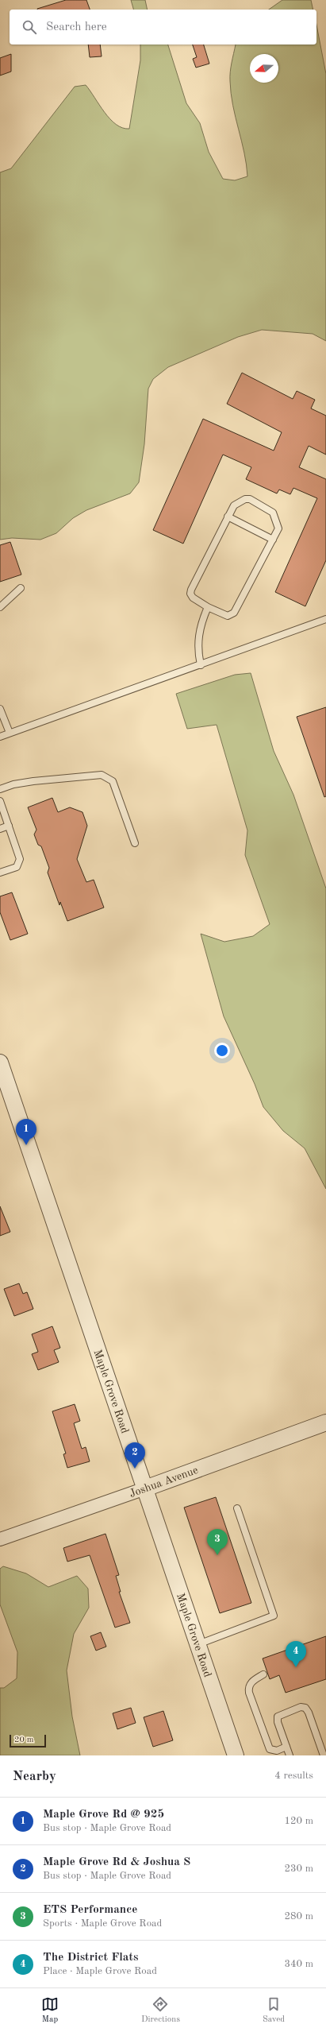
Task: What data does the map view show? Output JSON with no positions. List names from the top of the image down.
{
  "streets": {
    "street": ["Maple Grove Road", "Joshua Avenue"]
  },
  "crossings": [
    ["Maple Grove Road", "Joshua Avenue"]
  ],
  "scale_bar": "20 m",
  "north": "left",
  "page": {
    "search": "Search here",
    "pins": [
      "1",
      "2",
      "3",
      "4"
    ],
    "scale": "20 m",
    "heading": ["Nearby", "4 results"],
    "list": [
      {
        "mark": "1",
        "name": "Maple Grove Rd @ 925",
        "note": "Bus stop · Maple Grove Road",
        "value": "120 m"
      },
      {
        "mark": "2",
        "name": "Maple Grove Rd & Joshua S",
        "note": "Bus stop · Maple Grove Road",
        "value": "230 m"
      },
      {
        "mark": "3",
        "name": "ETS Performance",
        "note": "Sports · Maple Grove Road",
        "value": "280 m"
      },
      {
        "mark": "4",
        "name": "The District Flats",
        "note": "Place · Maple Grove Road",
        "value": "340 m"
      }
    ],
    "nav": ["Map", "Directions", "Saved"]
  }
}
